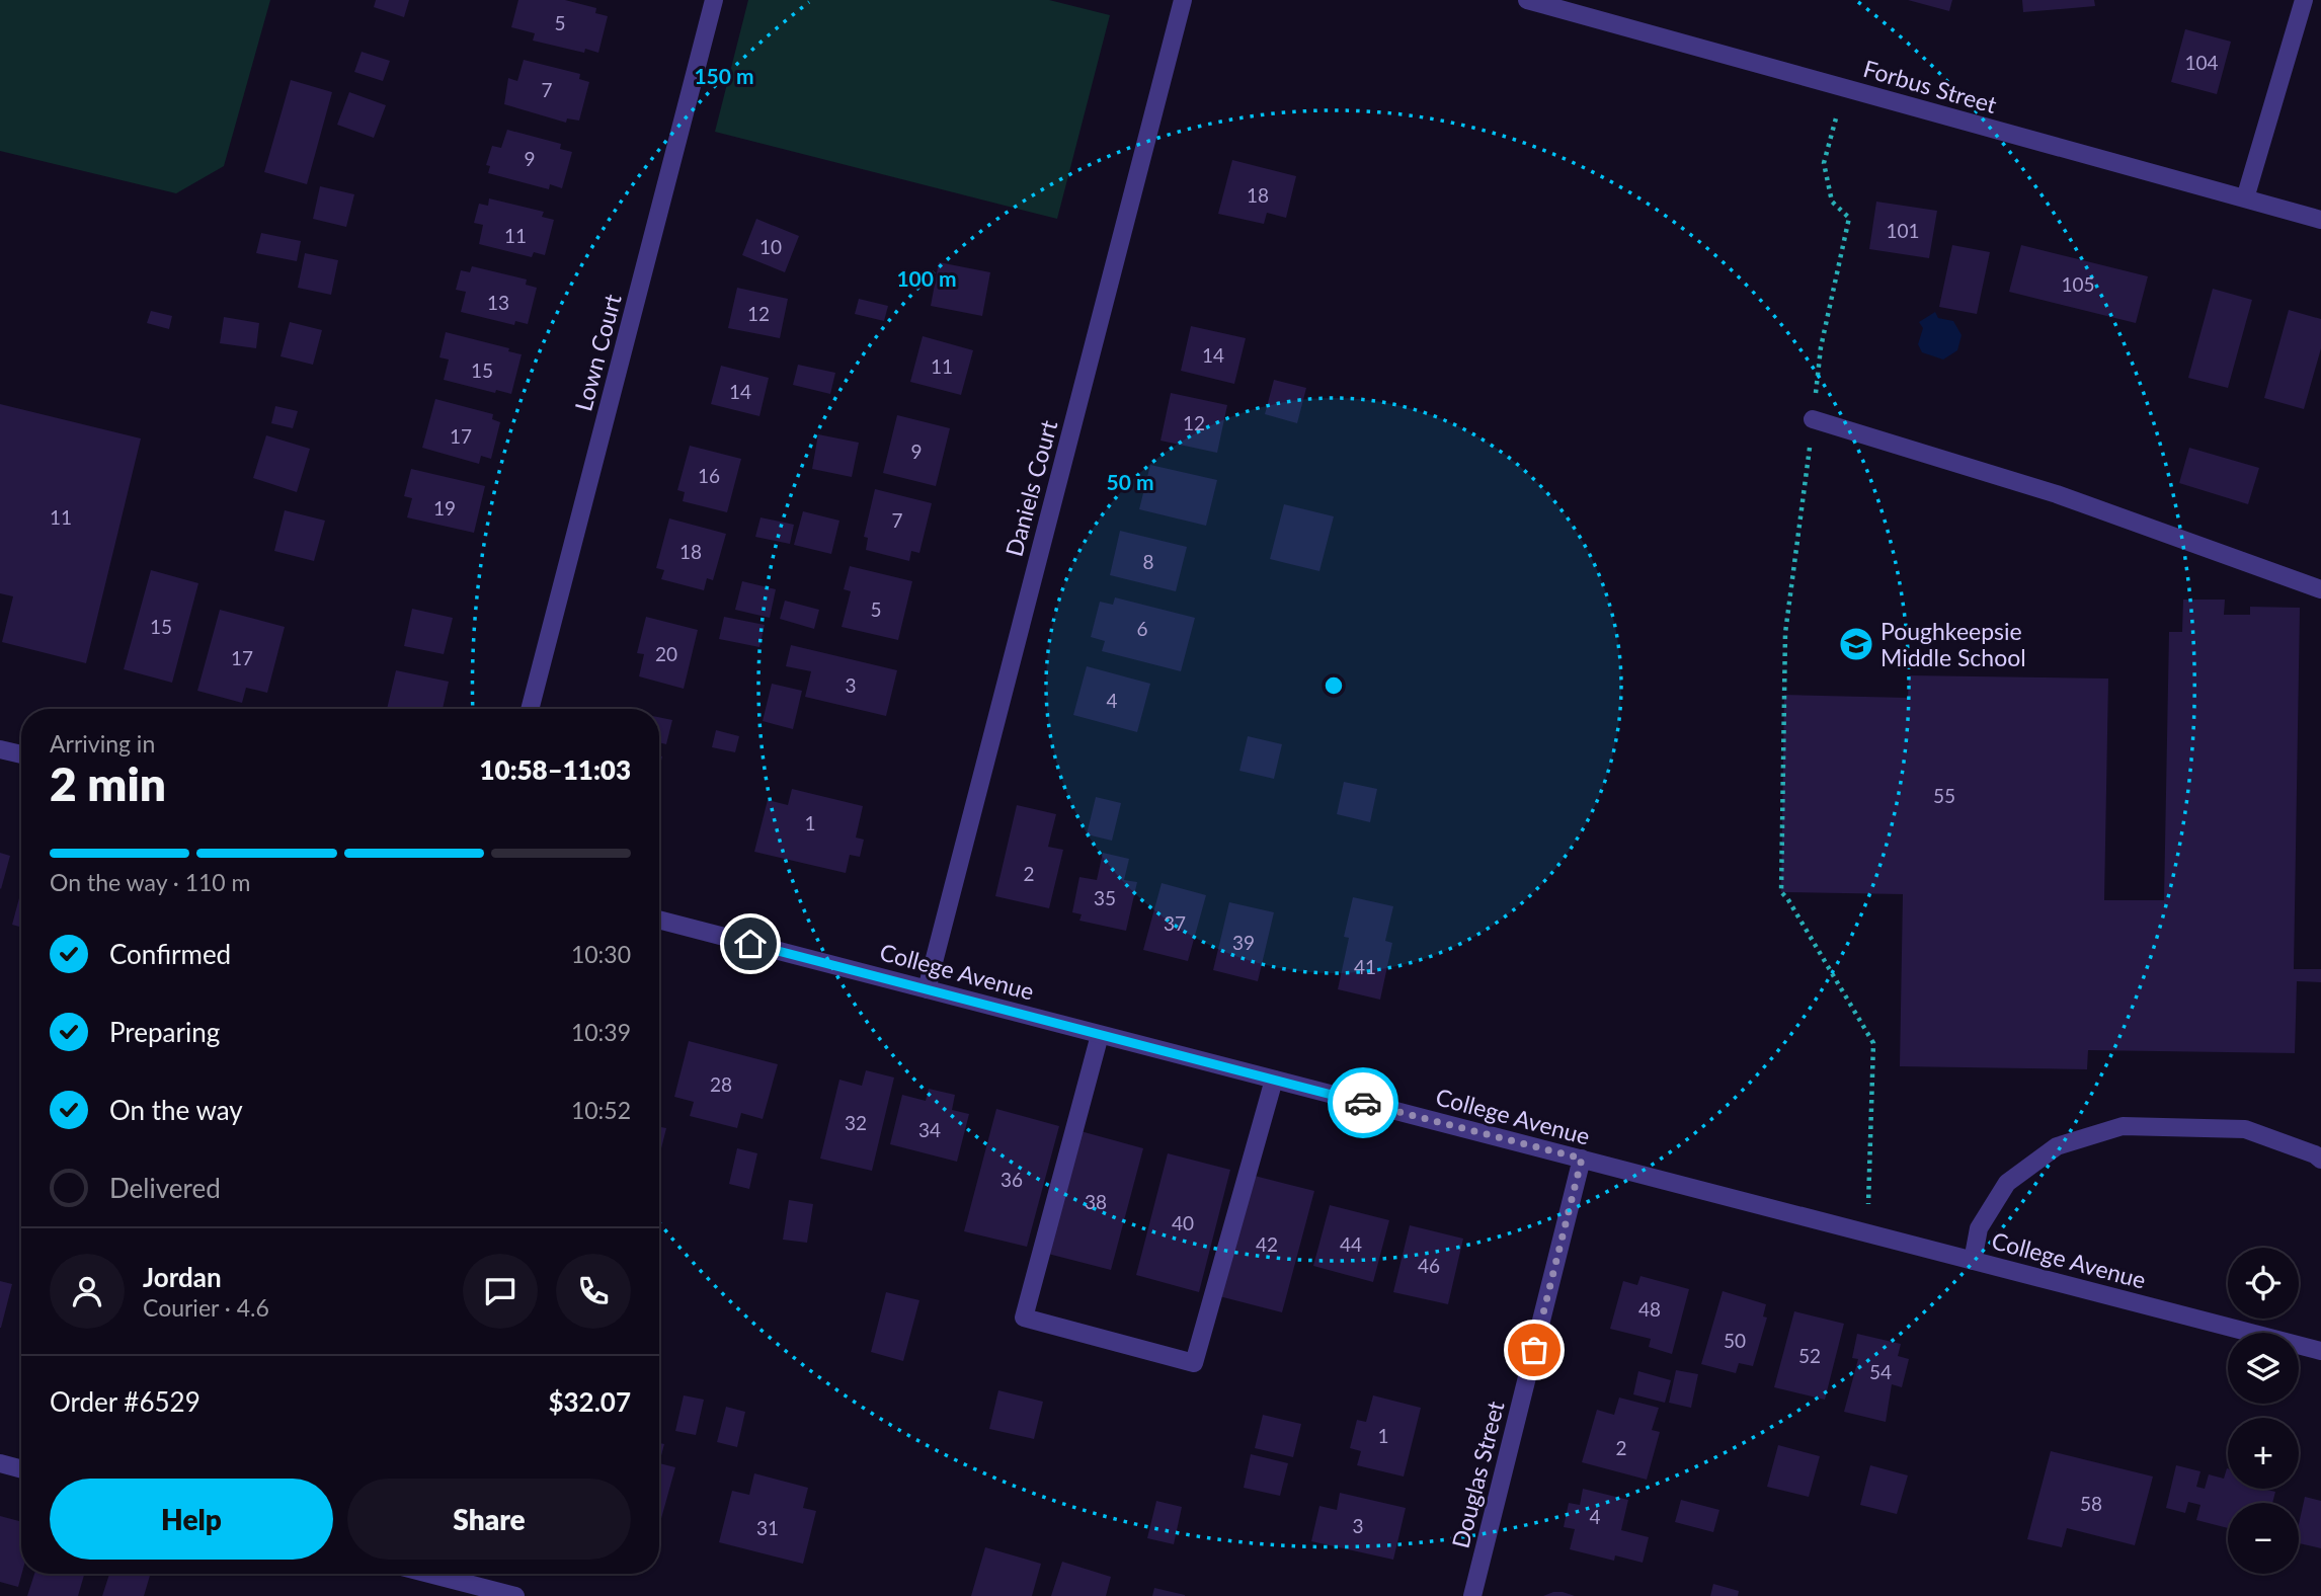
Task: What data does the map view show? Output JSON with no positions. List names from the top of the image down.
{
  "streets": {
    "street": [
      "Forbus Street",
      "Lown Court",
      "Daniels Court",
      "College Avenue",
      "Douglas Street"
    ]
  },
  "crossings": [
    ["Daniels Court", "College Avenue"],
    ["College Avenue", "Douglas Street"]
  ],
  "places": {
    "school or university": ["Poughkeepsie Middle School"]
  },
  "house_numbers": [
    "5",
    "104",
    "7",
    "9",
    "18",
    "101",
    "11",
    "10",
    "105",
    "13",
    "12",
    "14",
    "11",
    "15",
    "14",
    "12",
    "17",
    "9",
    "16",
    "19",
    "11",
    "7",
    "18",
    "8",
    "5",
    "15",
    "6",
    "20",
    "17",
    "3",
    "4",
    "55",
    "1",
    "2",
    "35",
    "37",
    "39",
    "41",
    "28",
    "32",
    "34",
    "36",
    "38",
    "40",
    "42",
    "44",
    "46",
    "48",
    "50",
    "52",
    "54",
    "1",
    "2",
    "58",
    "4",
    "3",
    "31"
  ],
  "page": {
    "heading": ["2 min", "Arriving in", "10:58–11:03"],
    "panel": [
      "Jordan",
      "Courier · 4.6",
      "Order #6529",
      "$32.07"
    ],
    "bar": "On the way · 110 m",
    "list": [
      ["Confirmed", "10:30"],
      ["Preparing", "10:39"],
      ["On the way", "10:52"],
      "Delivered"
    ],
    "map_buttons": ["+", "−"],
    "buttons": ["Help", "Share"]
  },
  "rings": ["150 m", "100 m", "50 m"]
}
